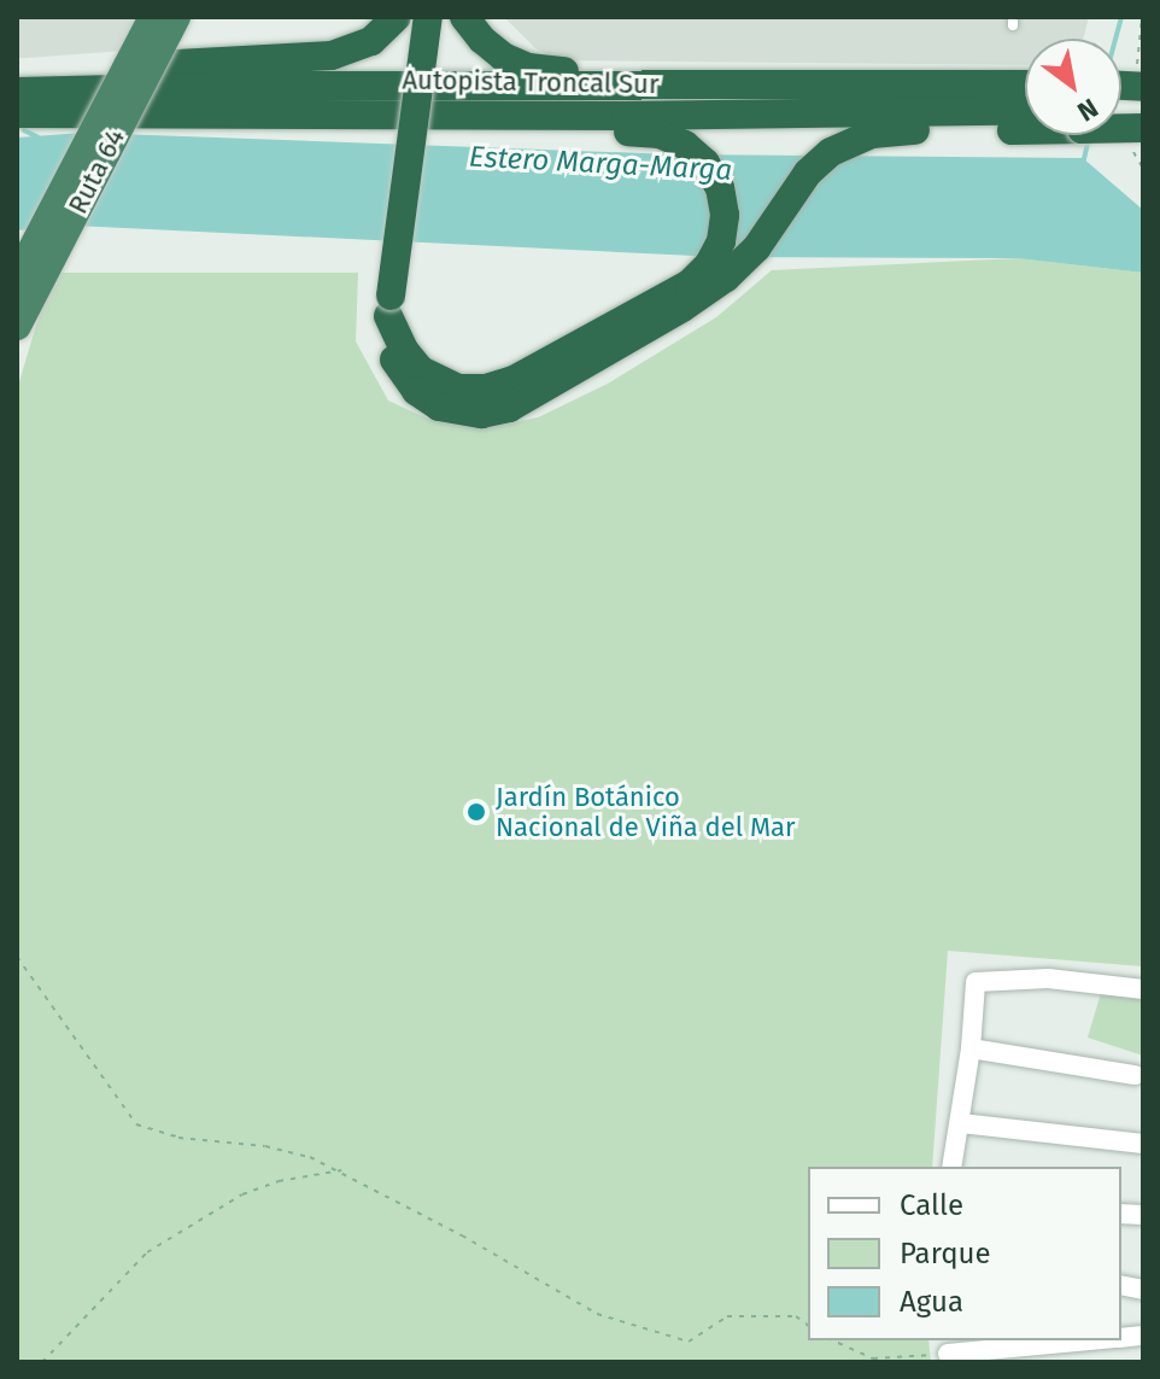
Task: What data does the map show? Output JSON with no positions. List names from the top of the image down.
{
  "streets": {
    "highway": ["Autopista Troncal Sur", "Ruta 64"]
  },
  "water": ["Estero Marga-Marga"],
  "places": ["Jardín Botánico Nacional de Viña del Mar"],
  "legend": ["Calle", "Parque", "Agua"],
  "north": "bottom right"
}
